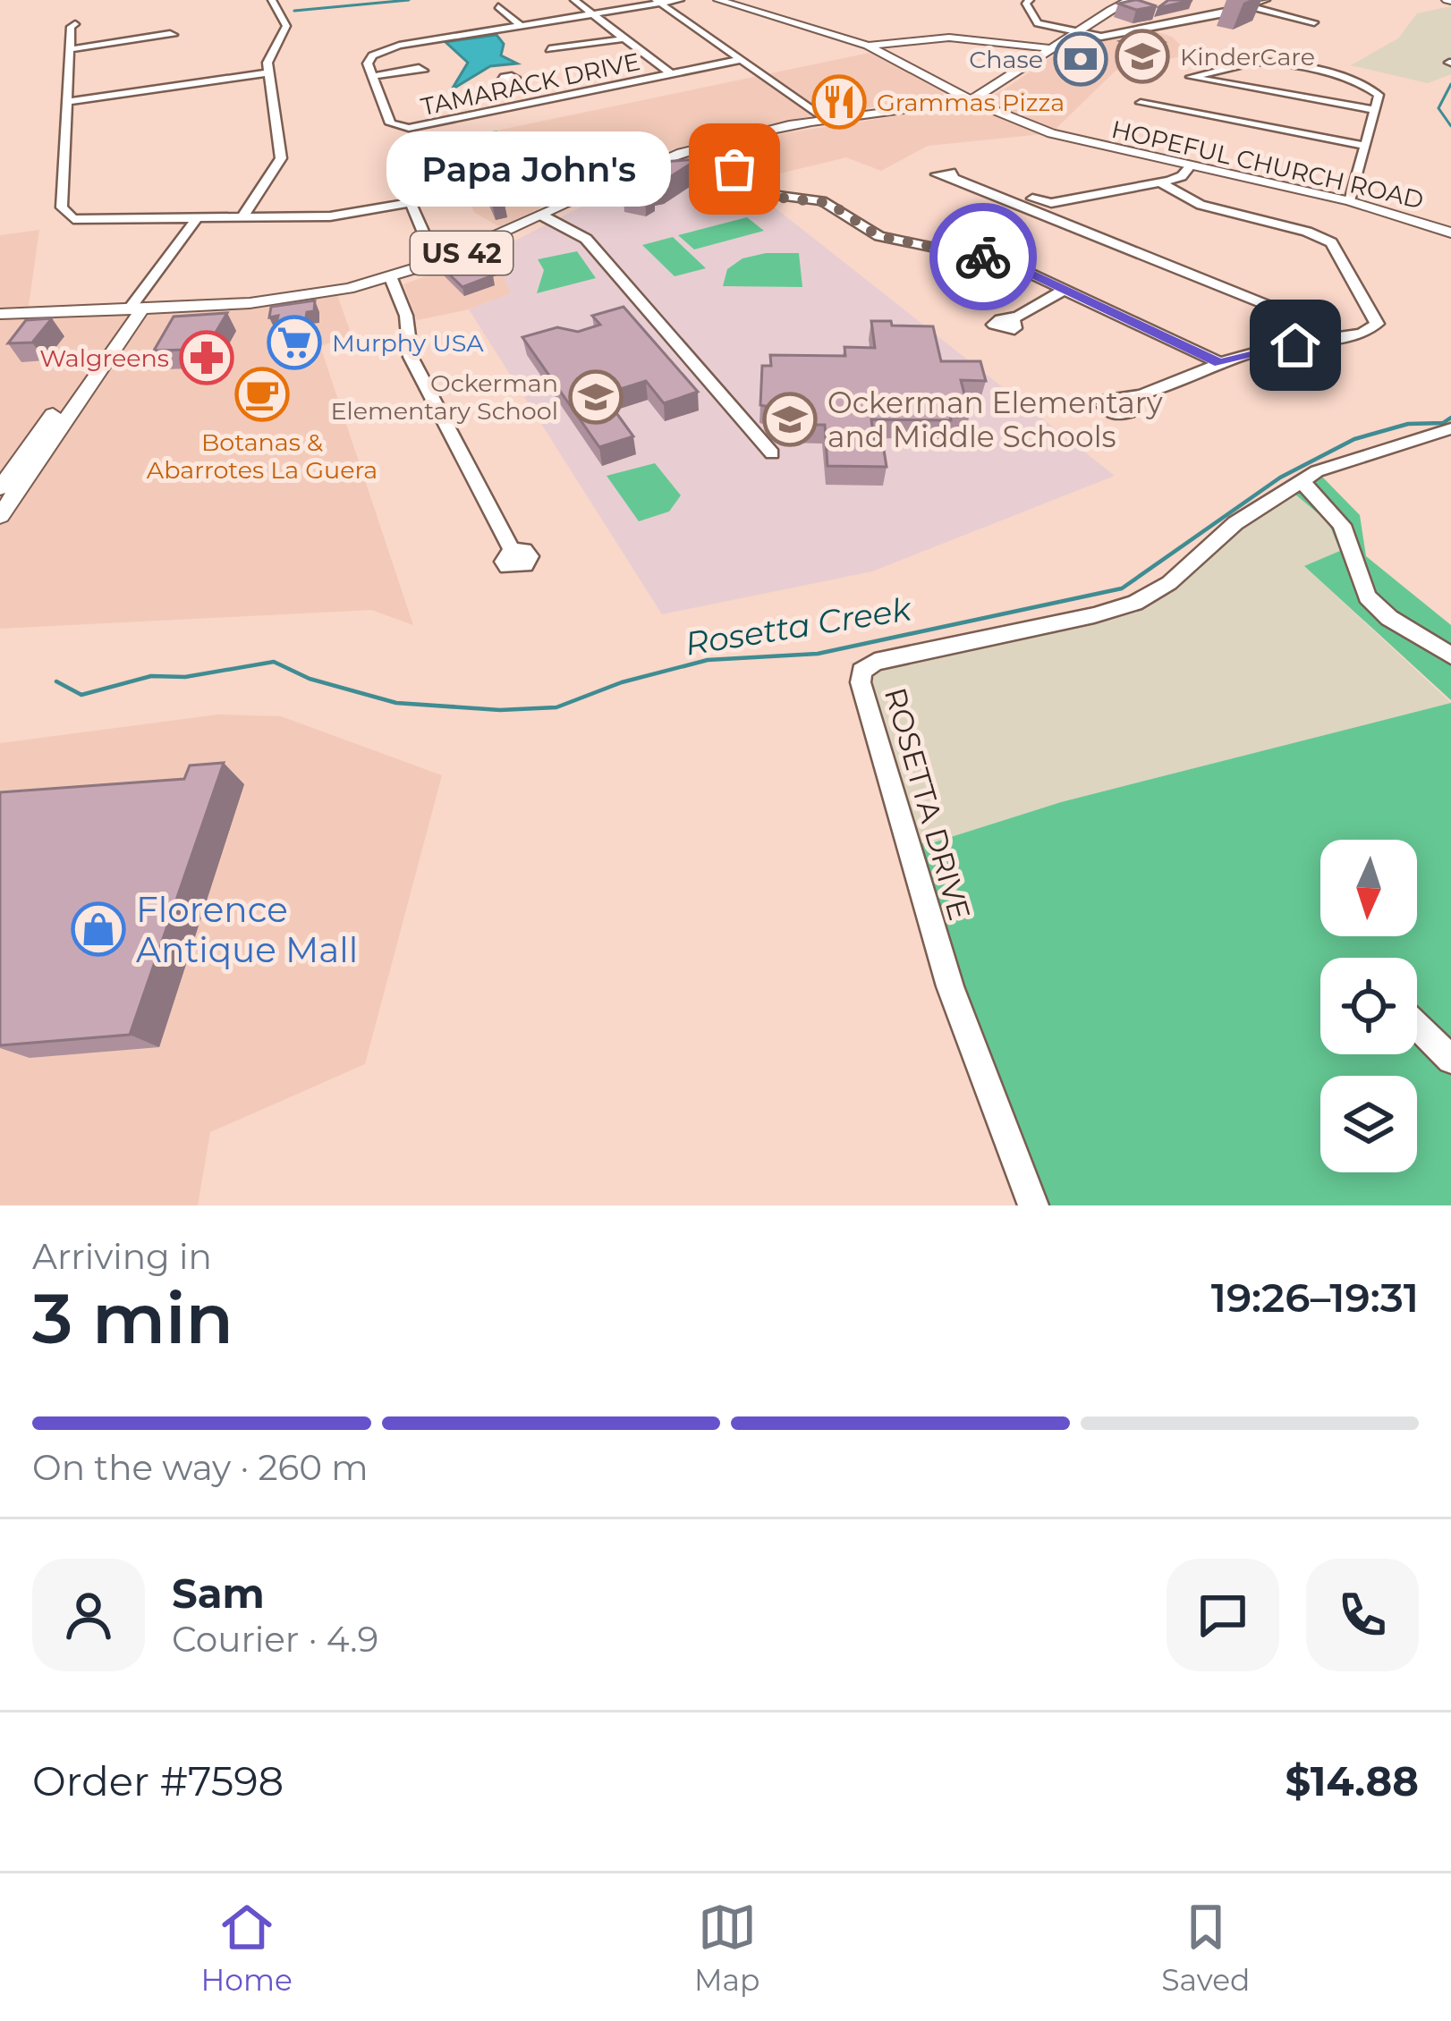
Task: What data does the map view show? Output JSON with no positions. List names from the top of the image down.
{
  "streets": {
    "main road": ["HOPEFUL CHURCH ROAD", "US 42"],
    "street": ["TAMARACK DRIVE", "ROSETTA DRIVE"]
  },
  "crossings": [
    ["HOPEFUL CHURCH ROAD", "US 42"]
  ],
  "water": ["Rosetta Creek"],
  "places": {
    "school or university": ["KinderCare", "Ockerman Elementary School", "Ockerman Elementary and Middle Schools"],
    "bank": ["Chase"],
    "restaurant": ["Grammas Pizza"],
    "other": ["Papa John's"],
    "supermarket": ["Murphy USA"],
    "pharmacy": ["Walgreens"],
    "cafe": ["Botanas & Abarrotes La Guera"],
    "shop": ["Florence Antique Mall"]
  },
  "north": "bottom",
  "page": {
    "bubble": "Papa John's",
    "heading": ["3 min", "Arriving in", "19:26–19:31"],
    "panel": [
      "Sam",
      "Courier · 4.9",
      "Order #7598",
      "$14.88"
    ],
    "bar": "On the way · 260 m",
    "tabs": ["Home", "Map", "Saved"]
  }
}
